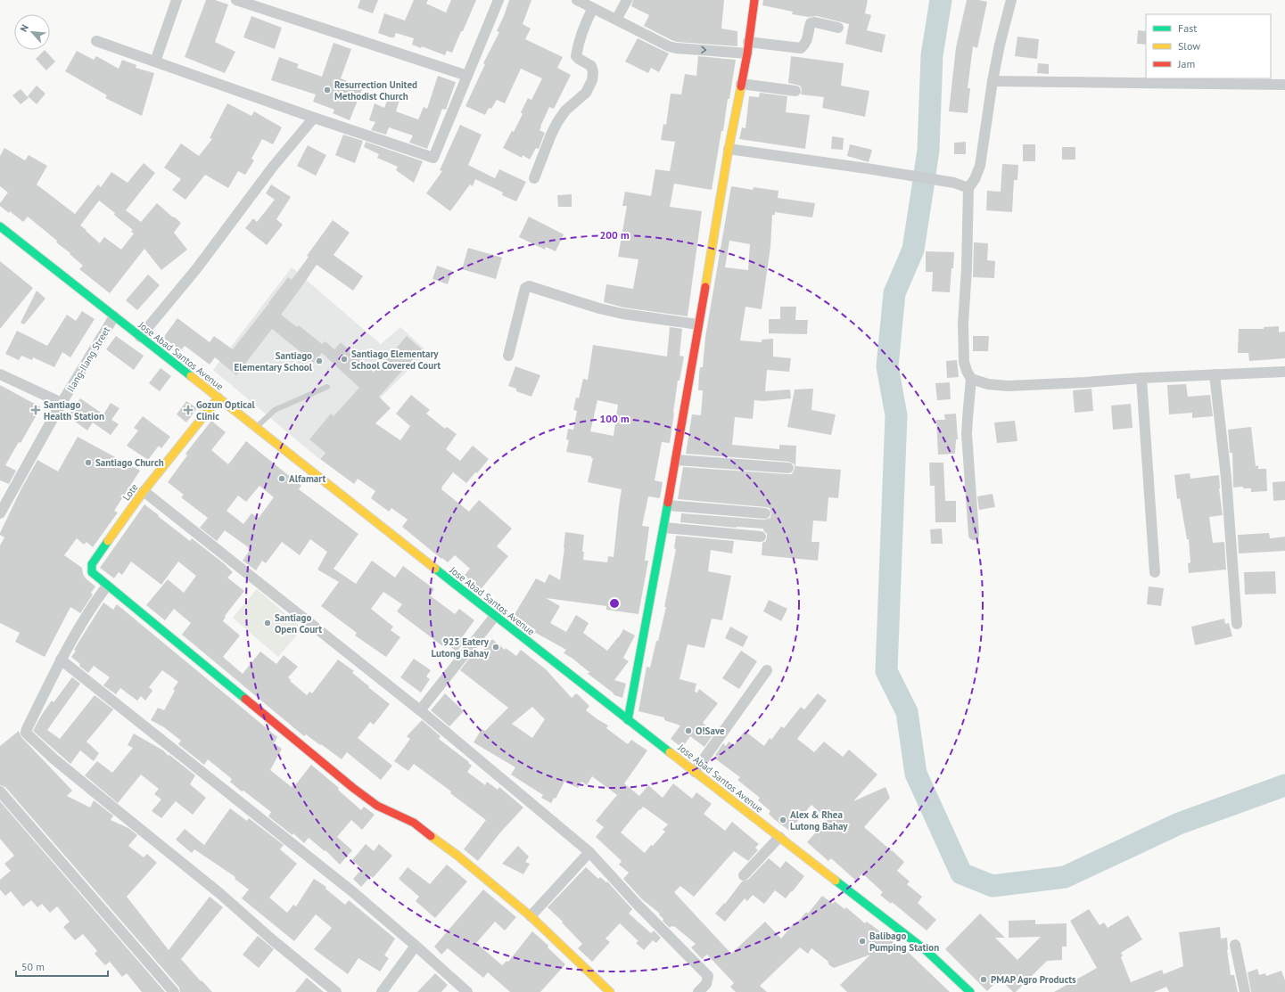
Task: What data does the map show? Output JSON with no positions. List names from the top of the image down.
{
  "streets": {
    "main road": ["Jose Abad Santos Avenue", "Lote"],
    "street": ["Ilang-Ilang Street"]
  },
  "crossings": [
    ["Jose Abad Santos Avenue", "Ilang-Ilang Street"],
    ["Jose Abad Santos Avenue", "Lote"]
  ],
  "places": {
    "other": [
      "Resurrection United Methodist Church",
      "Santiago Elementary School Covered Court",
      "Santiago Elementary School",
      "Santiago Church",
      "Alfamart",
      "Santiago Open Court",
      "925 Eatery Lutong Bahay",
      "O!Save",
      "Alex & Rhea Lutong Bahay",
      "Balibago Pumping Station",
      "PMAP Agro Products"
    ],
    "health": ["Santiago Health Station", "Gozun Optical Clinic"]
  },
  "legend": ["Fast", "Slow", "Jam"],
  "scale_bar": "50 m",
  "north": "top left",
  "rings": ["200 m", "100 m"]
}
